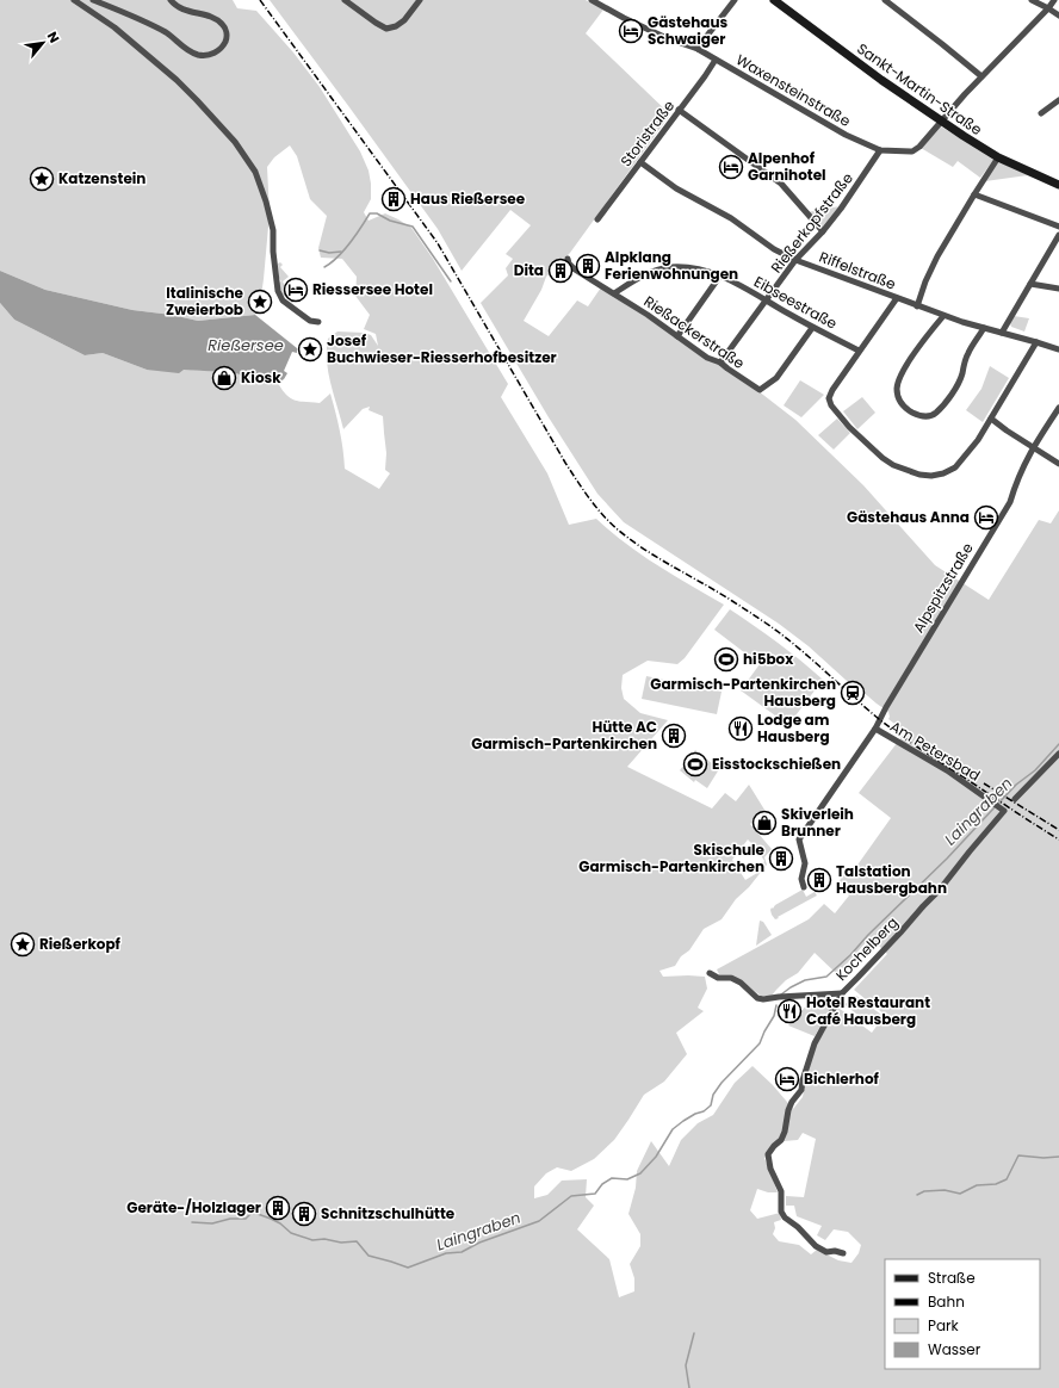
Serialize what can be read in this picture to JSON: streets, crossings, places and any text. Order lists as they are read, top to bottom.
{
  "streets": {
    "main road": ["Sankt-Martin-Straße"],
    "street": [
      "Waxensteinstraße",
      "Storistraße",
      "Rießerkopfstraße",
      "Riffelstraße",
      "Eibseestraße",
      "Rießackerstraße",
      "Alpspitzstraße",
      "Am Petersbad",
      "Kochelberg"
    ]
  },
  "crossings": [
    ["Waxensteinstraße", "Storistraße"],
    ["Waxensteinstraße", "Rießerkopfstraße"],
    ["Storistraße", "Riffelstraße"],
    ["Rießerkopfstraße", "Riffelstraße"],
    ["Rießerkopfstraße", "Eibseestraße"],
    ["Rießerkopfstraße", "Rießackerstraße"],
    ["Eibseestraße", "Rießackerstraße"],
    ["Alpspitzstraße", "Am Petersbad"],
    ["Am Petersbad", "Kochelberg"]
  ],
  "water": ["Rießersee", "Laingraben"],
  "places": {
    "hotel": [
      "Gästehaus Schwaiger",
      "Alpenhof Garnihotel",
      "Riessersee Hotel",
      "Gästehaus Anna",
      "Bichlerhof"
    ],
    "place": [
      "Katzenstein",
      "Italinische Zweierbob",
      "Josef Buchwieser-Riesserhofbesitzer",
      "Rießerkopf"
    ],
    "building": [
      "Haus Rießersee",
      "Alpklang Ferienwohnungen",
      "Dita",
      "Hütte AC Garmisch-Partenkirchen",
      "Skischule Garmisch-Partenkirchen",
      "Talstation Hausbergbahn",
      "Geräte-/Holzlager",
      "Schnitzschulhütte"
    ],
    "shop": ["Kiosk", "Skiverleih Brunner"],
    "sports": ["hi5box", "Eisstockschießen"],
    "station": ["Garmisch-Partenkirchen Hausberg"],
    "restaurant": ["Lodge am Hausberg", "Hotel Restaurant Café Hausberg"]
  },
  "legend": [
    "Straße",
    "Bahn",
    "Park",
    "Wasser"
  ],
  "north": "top right"
}
